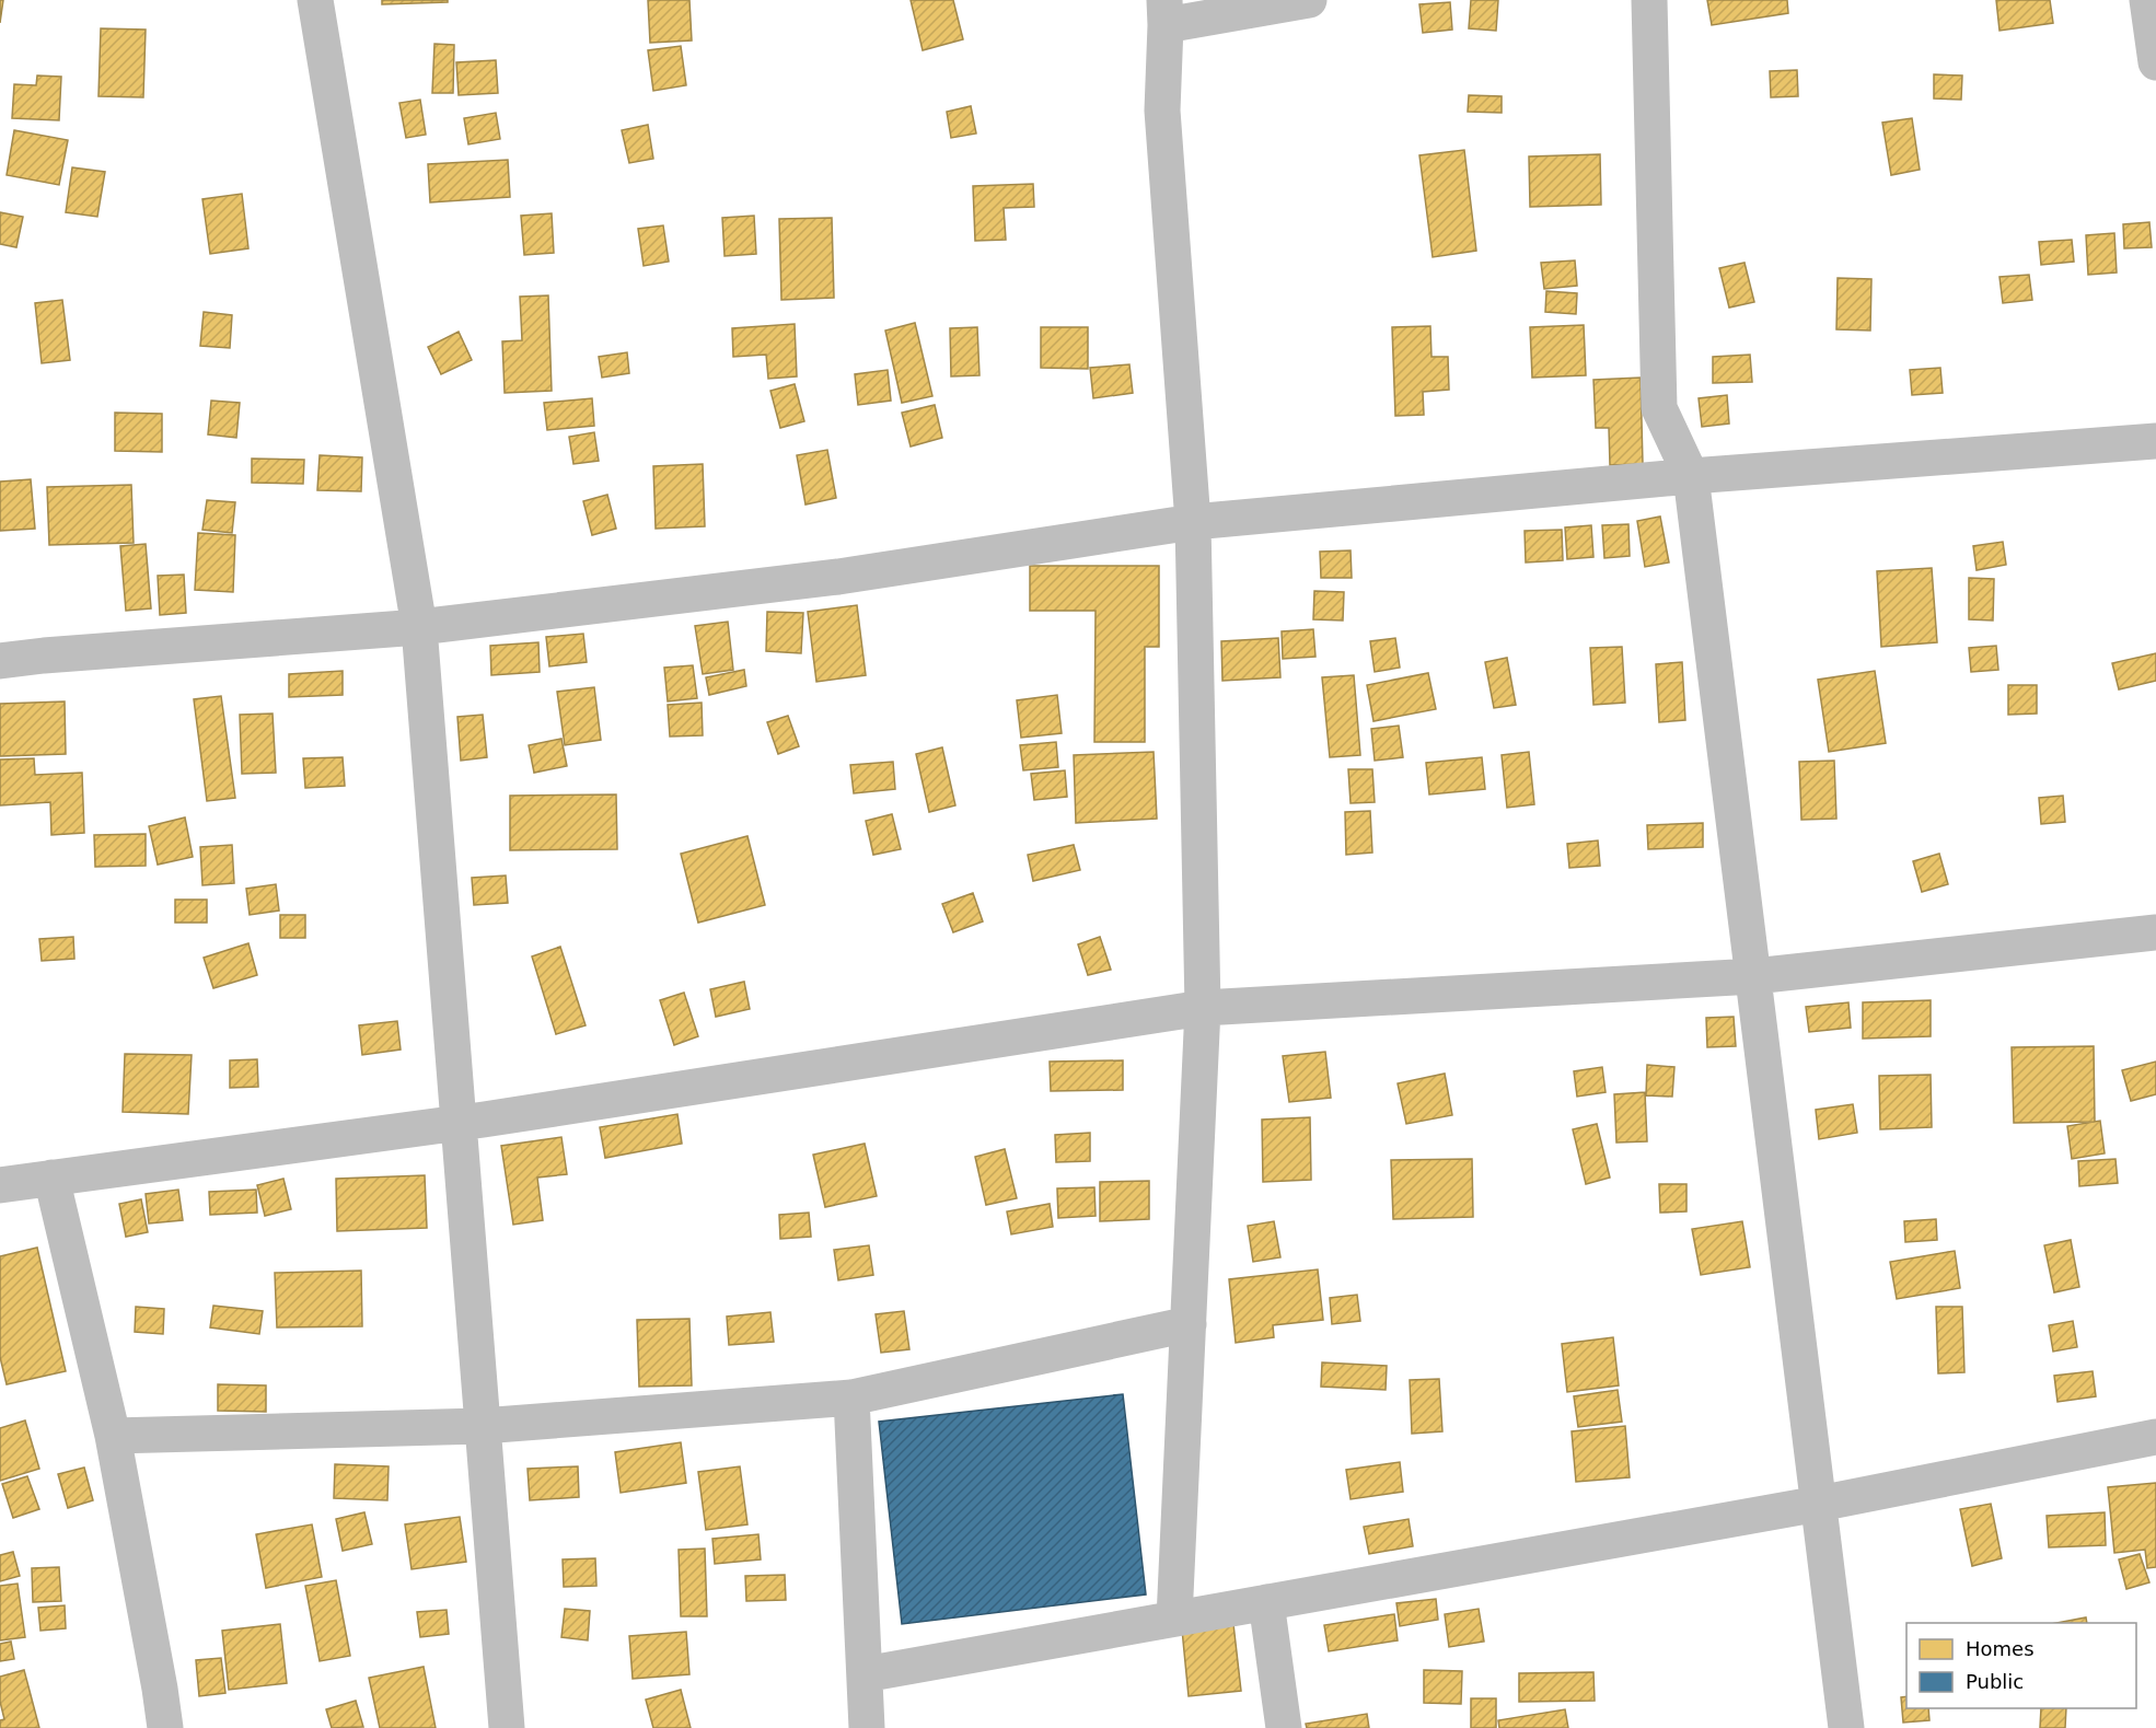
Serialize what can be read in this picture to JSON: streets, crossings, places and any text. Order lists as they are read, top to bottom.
{
  "legend": ["Homes", "Public"]
}
